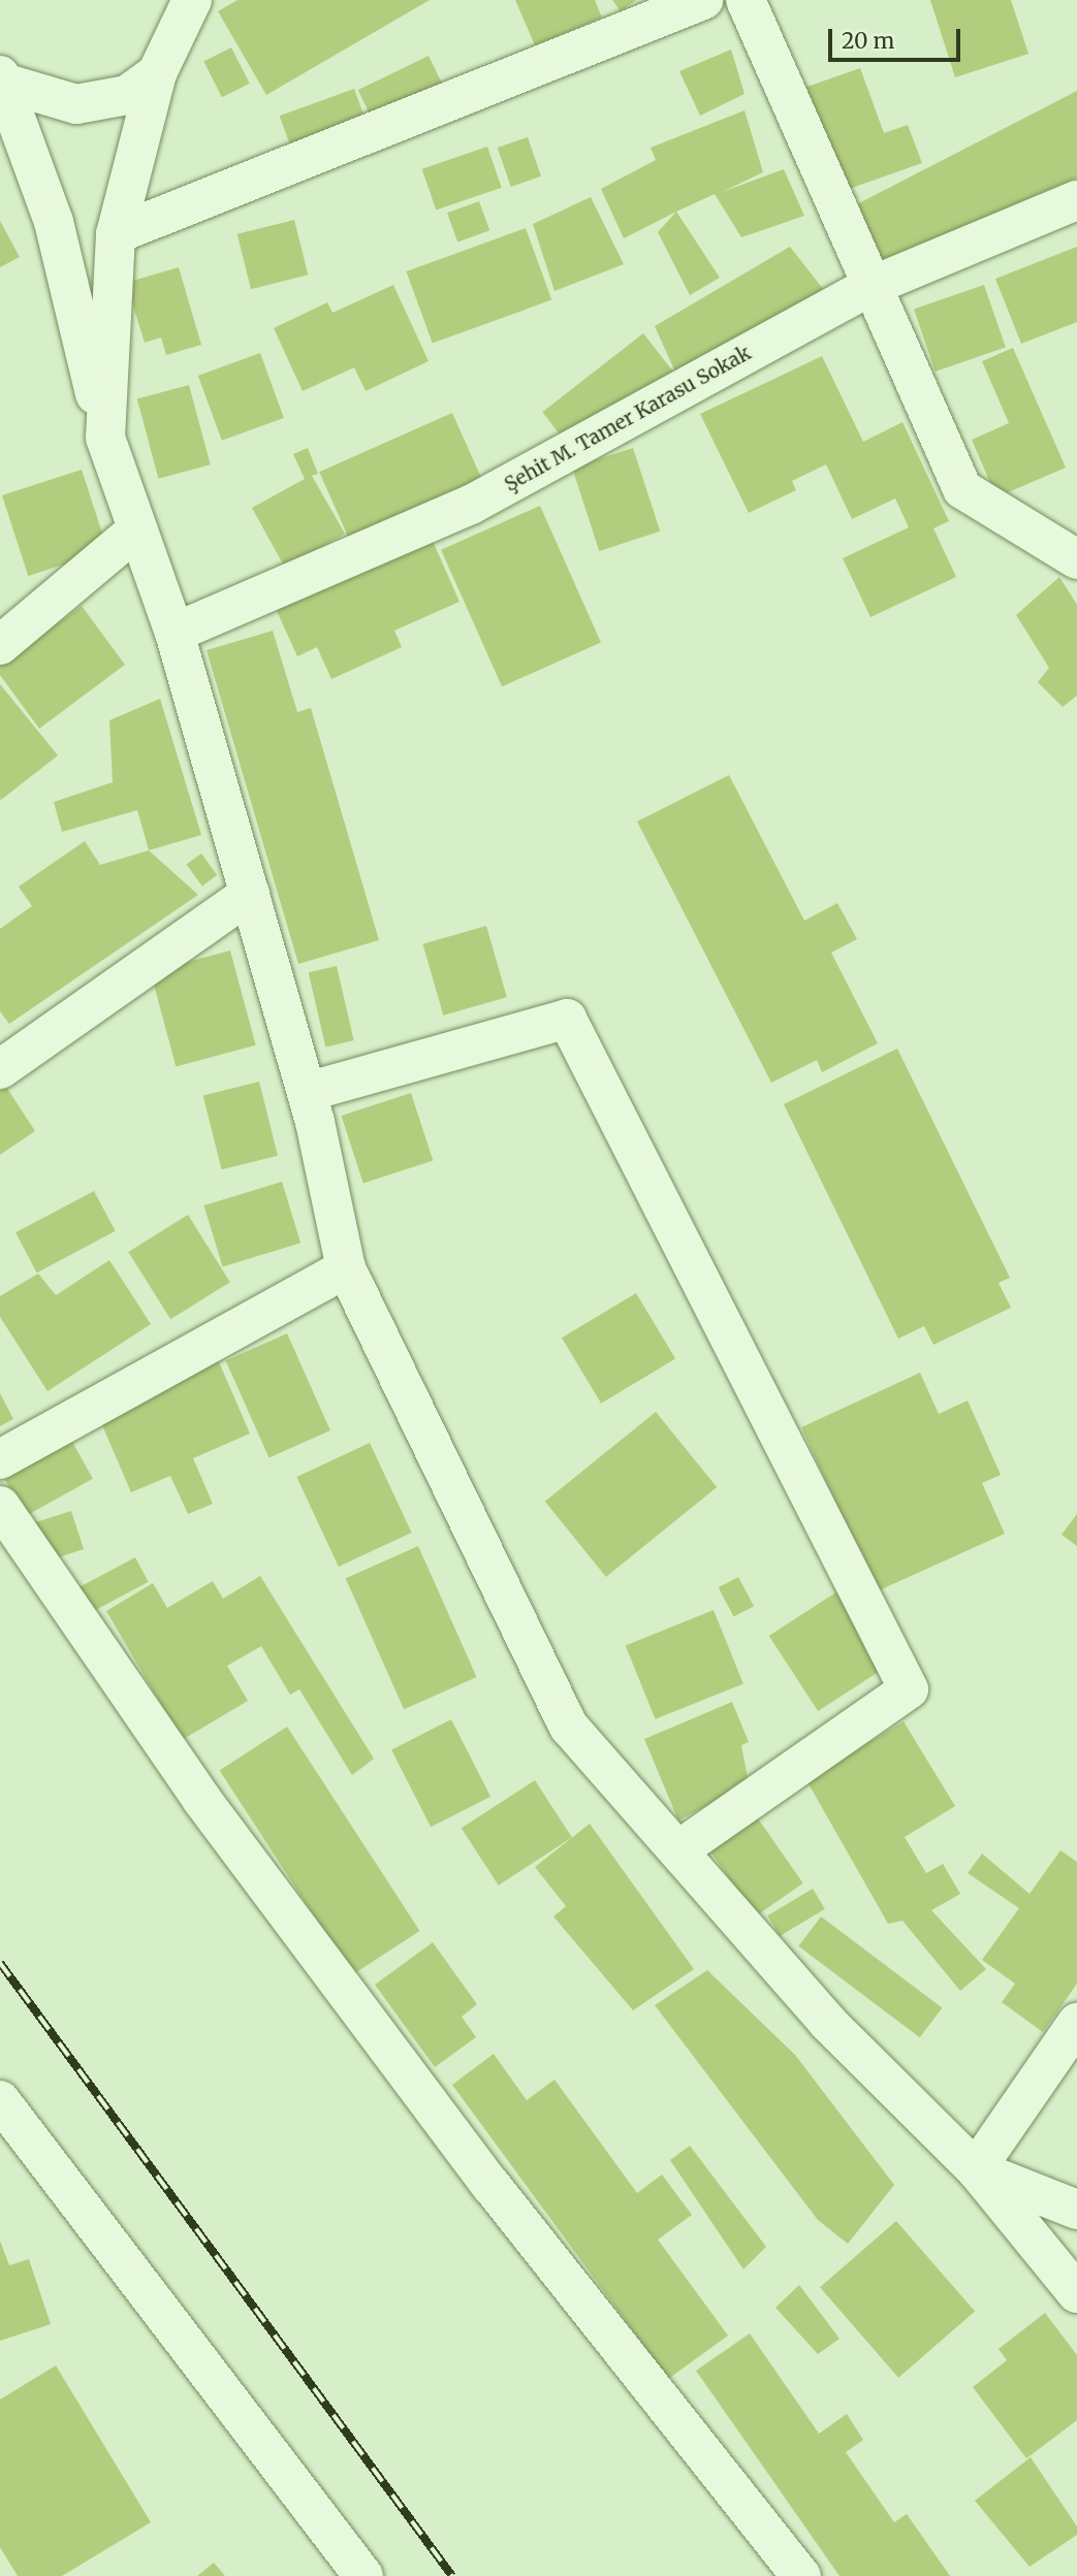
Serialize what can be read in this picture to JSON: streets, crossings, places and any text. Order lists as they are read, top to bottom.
{
  "streets": {
    "street": ["Şehit M. Tamer Karasu Sokak"]
  },
  "scale_bar": "20 m"
}
